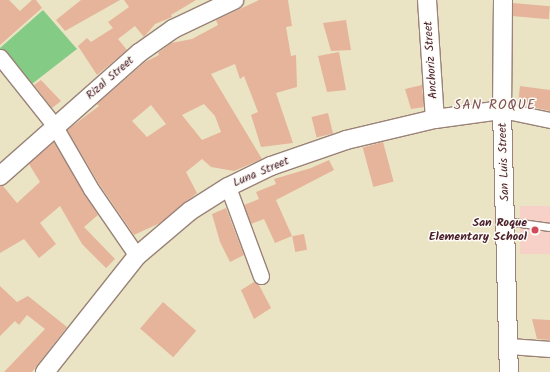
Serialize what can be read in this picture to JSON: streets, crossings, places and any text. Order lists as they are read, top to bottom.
{
  "streets": {
    "street": [
      "Anchoriz Street",
      "Rizal Street",
      "San Luis Street",
      "Luna Street"
    ]
  },
  "crossings": [
    ["Anchoriz Street", "Luna Street"],
    ["San Luis Street", "Luna Street"]
  ],
  "districts": ["SAN ROQUE"],
  "places": ["San Roque Elementary School"]
}
